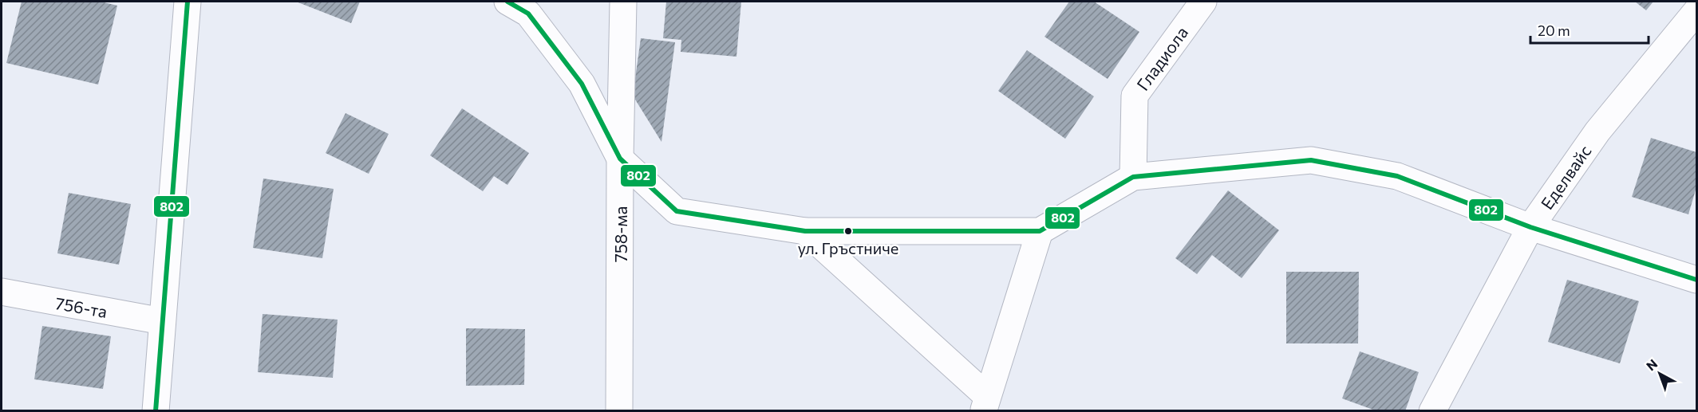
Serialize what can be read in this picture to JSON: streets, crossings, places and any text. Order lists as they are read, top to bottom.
{
  "streets": {
    "street": [
      "Гладиола",
      "Еделвайс",
      "758-ма",
      "756-та"
    ]
  },
  "places": ["ул. Гръстниче"],
  "lines": ["transit line 802"],
  "scale_bar": "20 m",
  "north": "top left"
}
